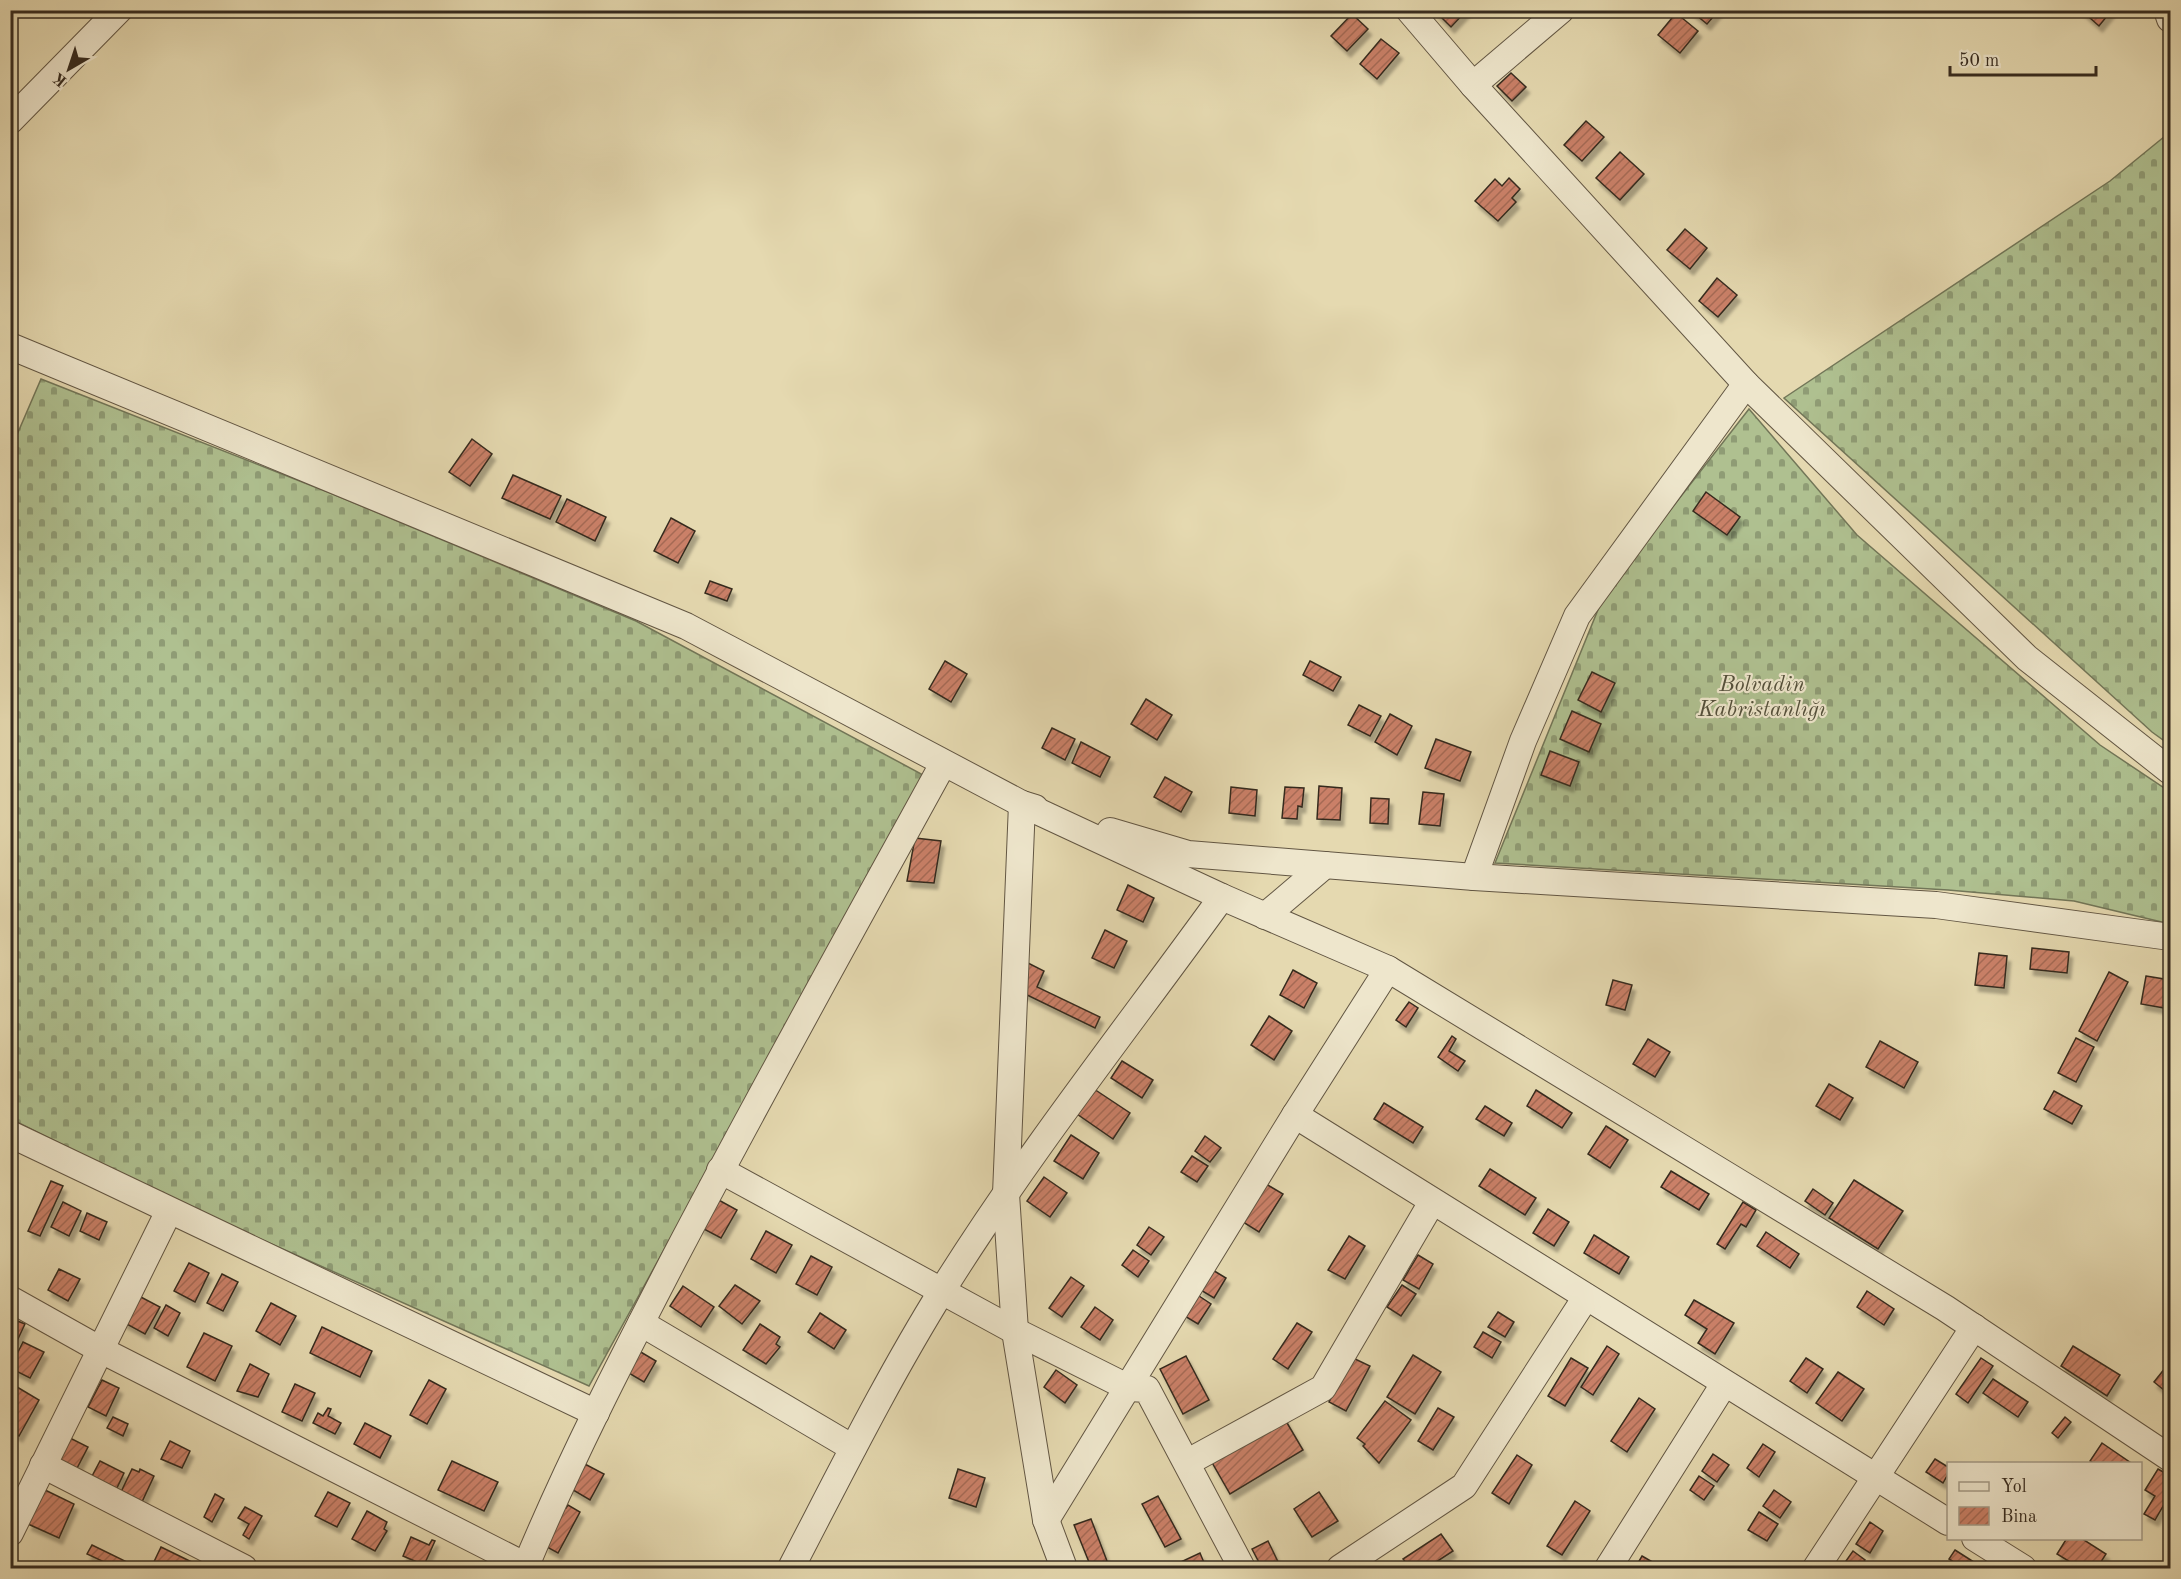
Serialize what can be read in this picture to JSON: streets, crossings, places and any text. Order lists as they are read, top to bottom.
{
  "parks": ["Bolvadin Kabristanlığı"],
  "legend": ["Yol", "Bina"],
  "scale_bar": "50 m",
  "north": "bottom left"
}
